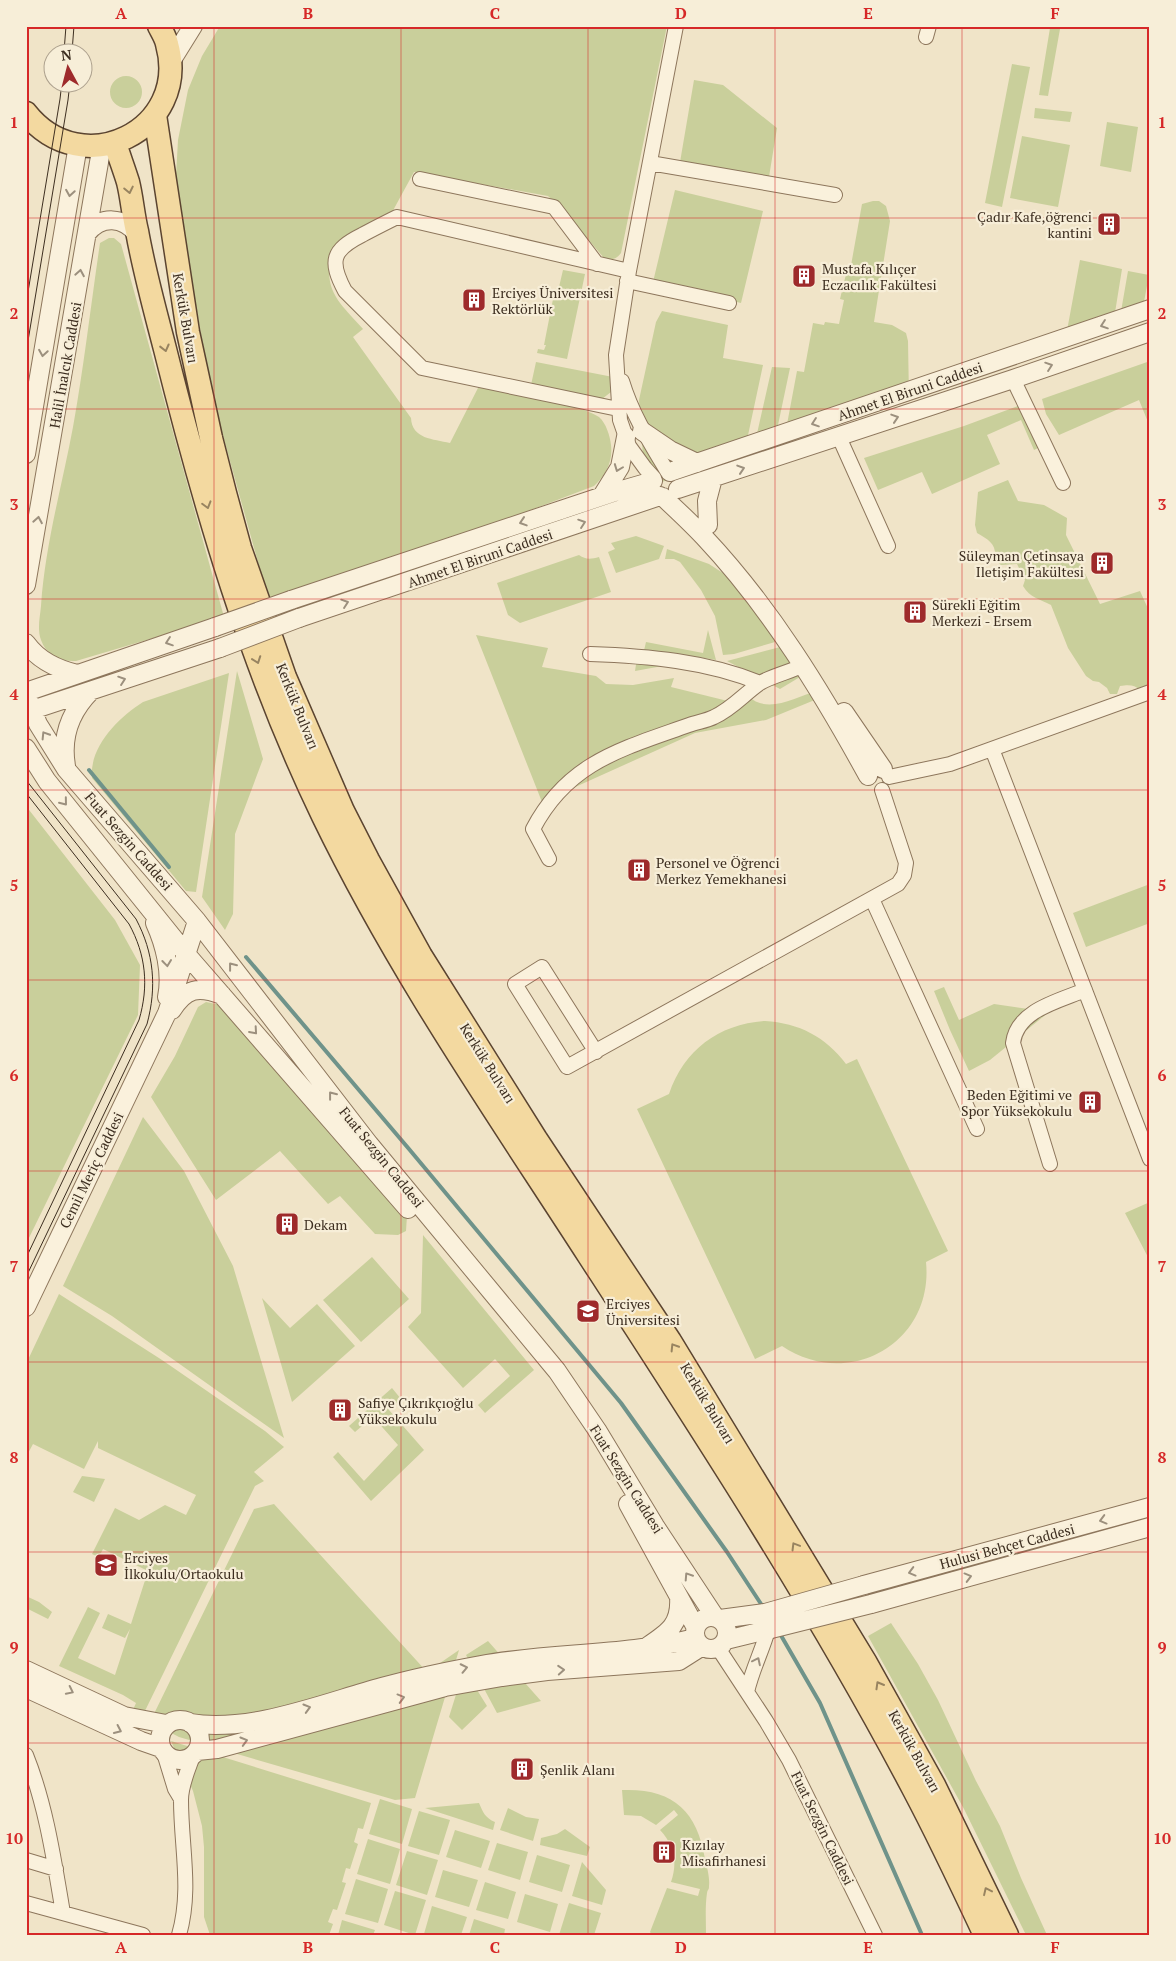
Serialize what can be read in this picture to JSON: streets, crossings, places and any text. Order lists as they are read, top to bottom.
{
  "streets": {
    "main road": ["Kerkük Bulvarı"],
    "street": [
      "Halil İnalcık Caddesi",
      "Ahmet El Biruni Caddesi",
      "Fuat Sezgin Caddesi",
      "Cemil Meriç Caddesi",
      "Hulusi Behçet Caddesi"
    ]
  },
  "crossings": [
    ["Kerkük Bulvarı", "Halil İnalcık Caddesi"]
  ],
  "places": {
    "building": [
      "Çadır Kafe,öğrenci kantini",
      "Mustafa Kılıçer Eczacılık Fakültesi",
      "Erciyes Üniversitesi Rektörlük",
      "Süleyman Çetinsaya Iletişim Fakültesi",
      "Sürekli Eğitim Merkezi - Ersem",
      "Personel ve Öğrenci Merkez Yemekhanesi",
      "Beden Eğitimi ve Spor Yüksekokulu",
      "Dekam",
      "Safiye Çıkrıkçıoğlu Yüksekokulu",
      "Şenlik Alanı",
      "Kızılay Misafirhanesi"
    ],
    "school or university": ["Erciyes Üniversitesi", "Erciyes İlkokulu/Ortaokulu"]
  },
  "north": "top",
  "grid": {
    "columns": [
      "A",
      "B",
      "C",
      "D",
      "E",
      "F"
    ],
    "rows": [
      "1",
      "2",
      "3",
      "4",
      "5",
      "6",
      "7",
      "8",
      "9",
      "10"
    ]
  }
}
